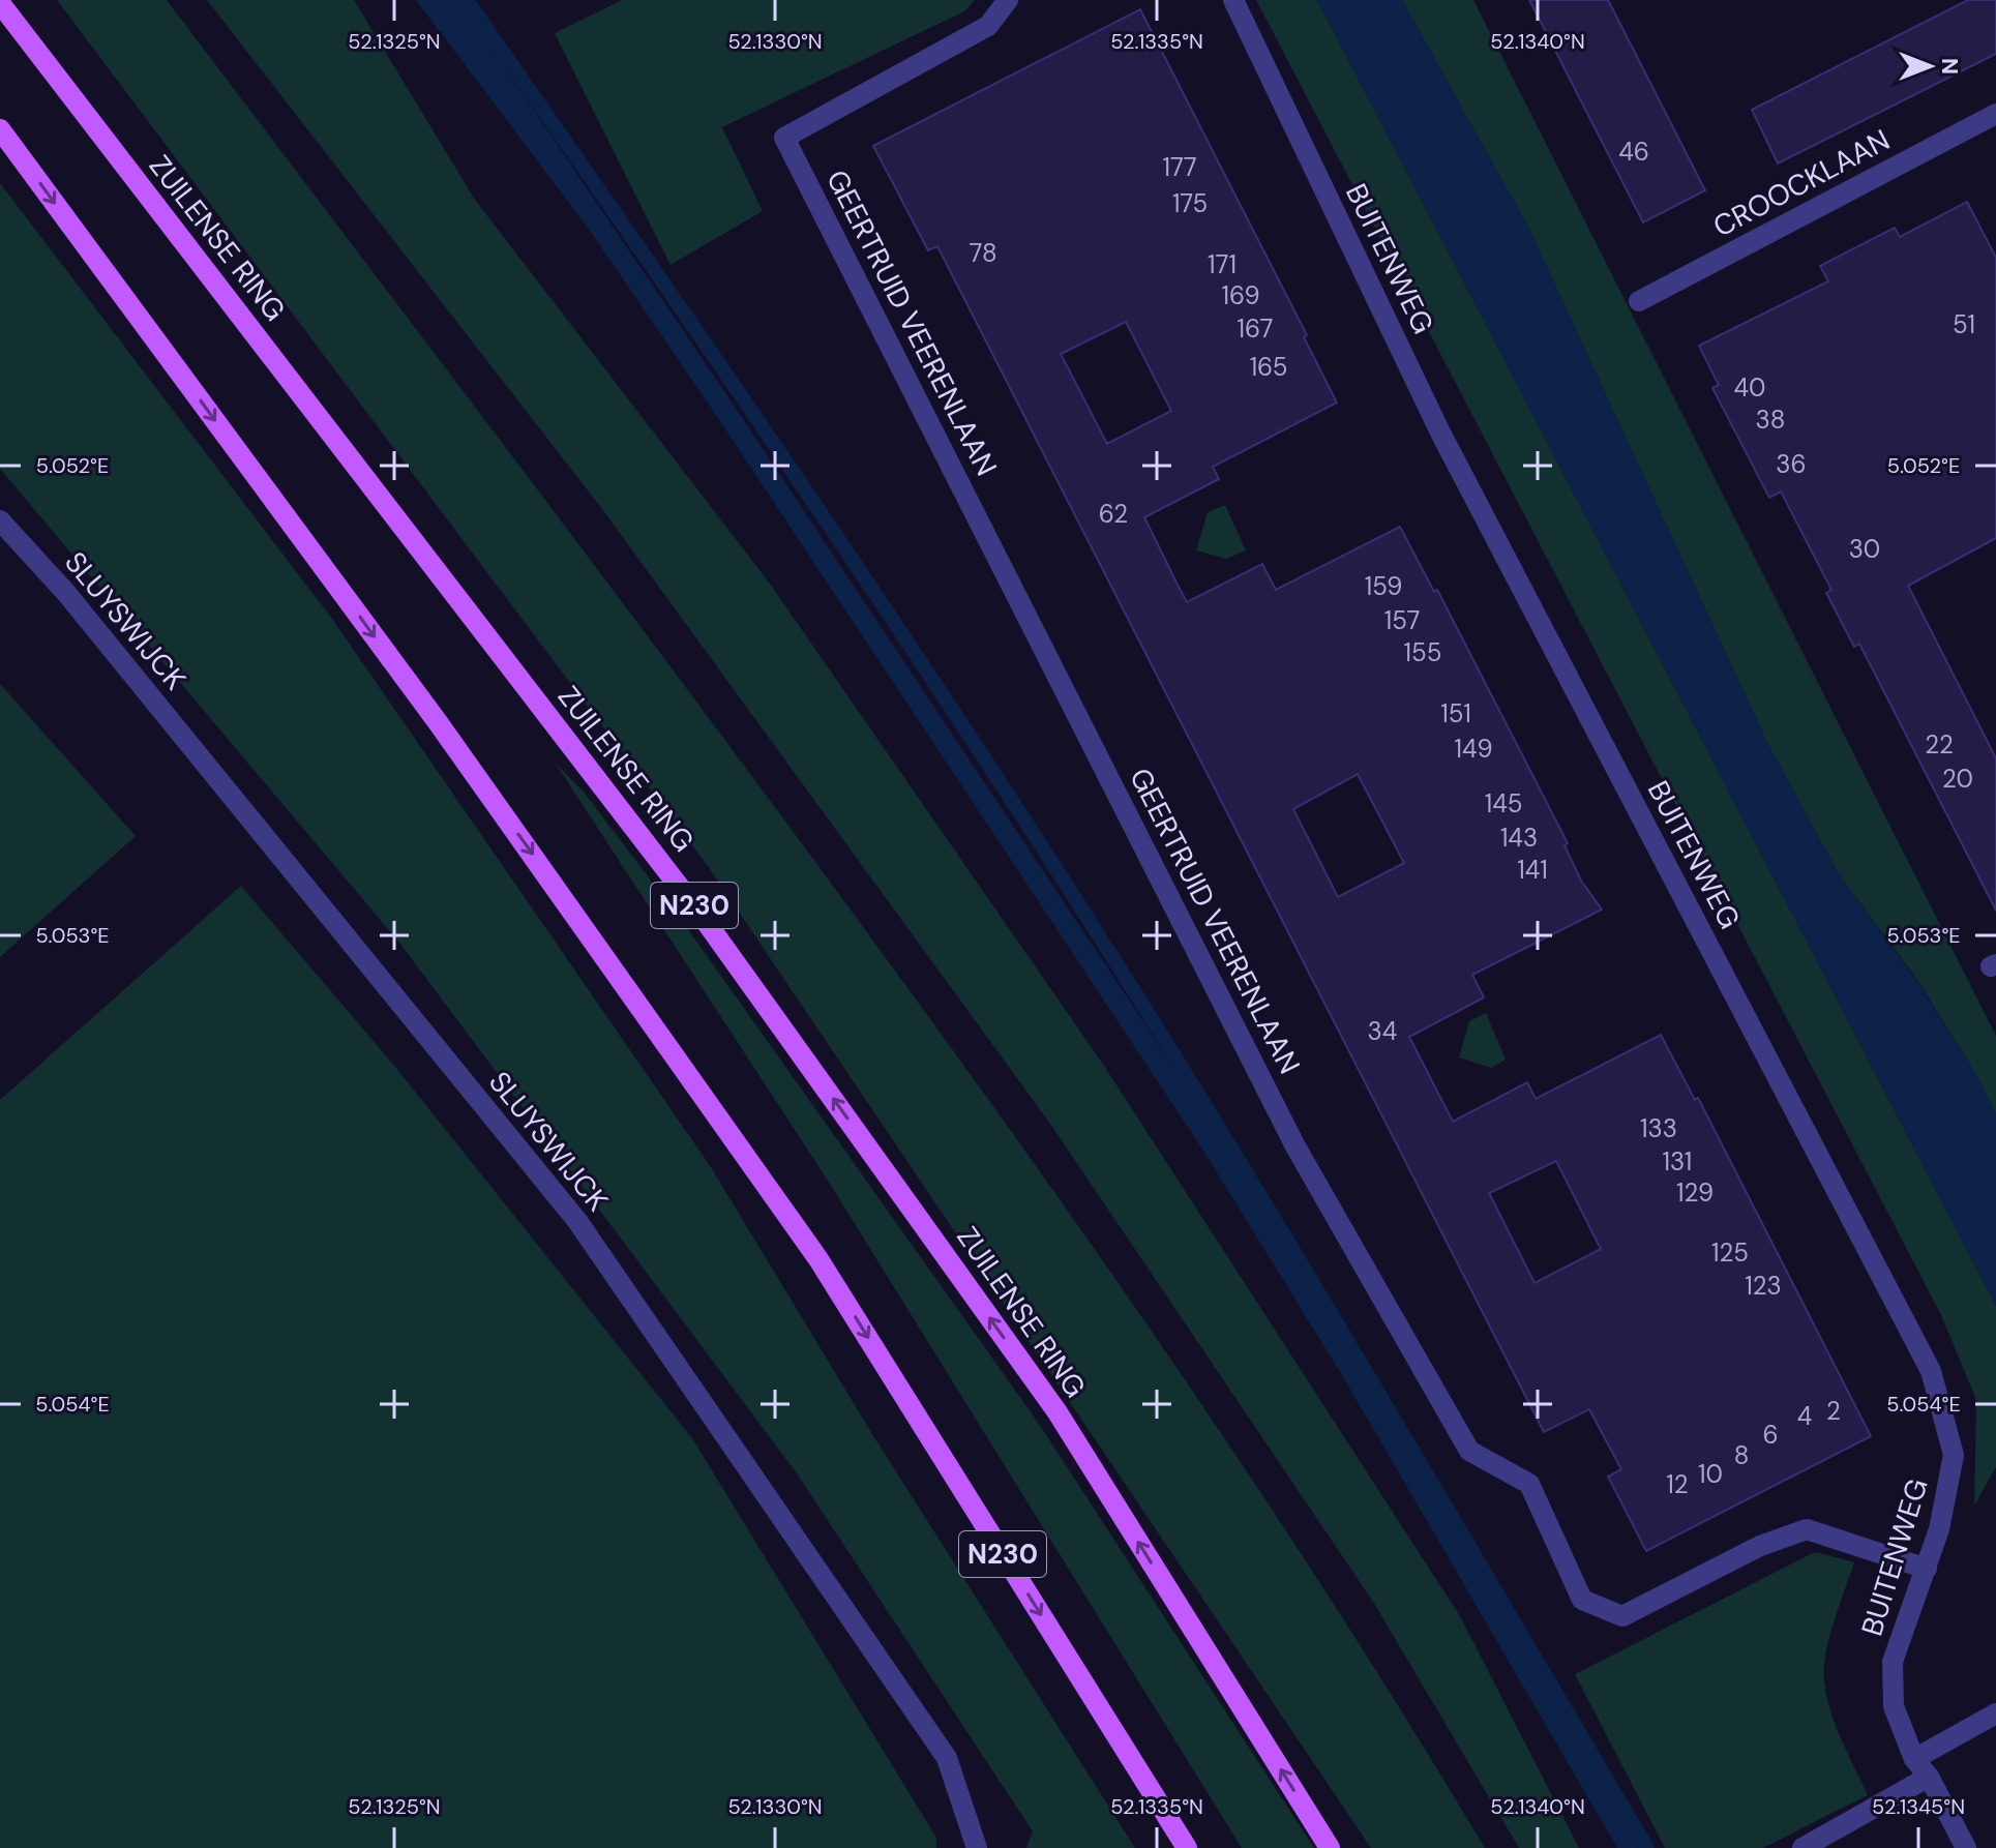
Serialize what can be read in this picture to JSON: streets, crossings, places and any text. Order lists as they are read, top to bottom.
{
  "streets": {
    "main road": ["ZUILENSE RING", "N230"],
    "street": [
      "CROOCKLAAN",
      "BUITENWEG",
      "GEERTRUID VEERENLAAN",
      "SLUYSWIJCK"
    ]
  },
  "crossings": [
    ["BUITENWEG", "GEERTRUID VEERENLAAN"]
  ],
  "house_numbers": [
    "46",
    "177",
    "175",
    "78",
    "171",
    "169",
    "51",
    "167",
    "165",
    "40",
    "38",
    "36",
    "62",
    "30",
    "159",
    "157",
    "155",
    "151",
    "22",
    "149",
    "20",
    "145",
    "143",
    "141",
    "34",
    "133",
    "131",
    "129",
    "125",
    "123",
    "2",
    "4",
    "6",
    "8",
    "10",
    "12"
  ],
  "north": "right",
  "coordinates": [
    "52.1325°N",
    "52.1330°N",
    "52.1335°N",
    "52.1340°N",
    "5.052°E",
    "5.053°E",
    "5.054°E",
    "52.1345°N"
  ]
}
